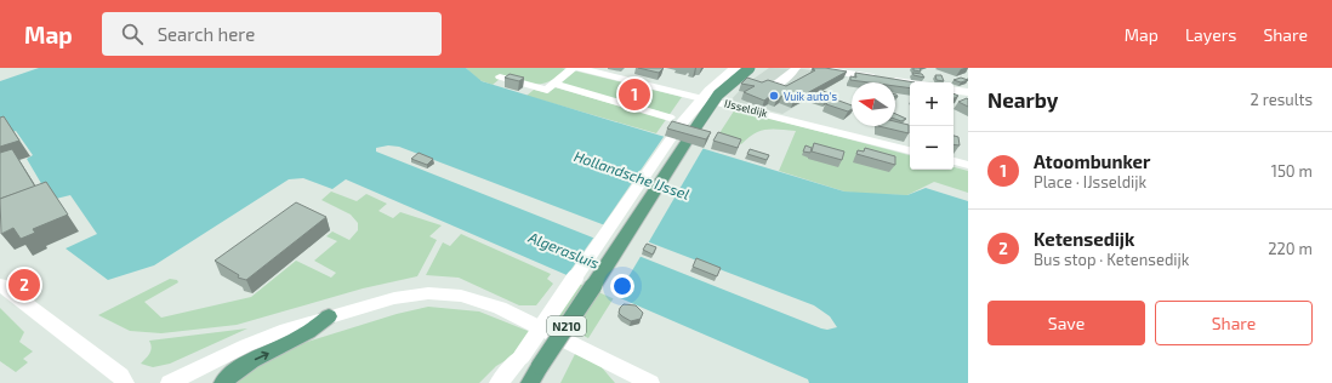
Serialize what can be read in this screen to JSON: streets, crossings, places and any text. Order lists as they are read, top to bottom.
{
  "streets": {
    "main road": ["N210"],
    "street": ["IJsseldijk"]
  },
  "water": ["Hollandsche IJssel", "Algerasluis"],
  "places": ["Vuik auto's"],
  "north": "left",
  "page": {
    "header": "Map",
    "search": "Search here",
    "nav": ["Map", "Layers", "Share"],
    "heading": ["Nearby", "2 results"],
    "pins": ["1", "2"],
    "map_buttons": ["+", "−"],
    "list": [
      {
        "mark": "1",
        "name": "Atoombunker",
        "note": "Place · IJsseldijk",
        "value": "150 m"
      },
      {
        "mark": "2",
        "name": "Ketensedijk",
        "note": "Bus stop · Ketensedijk",
        "value": "220 m"
      }
    ],
    "buttons": ["Save", "Share"]
  }
}
